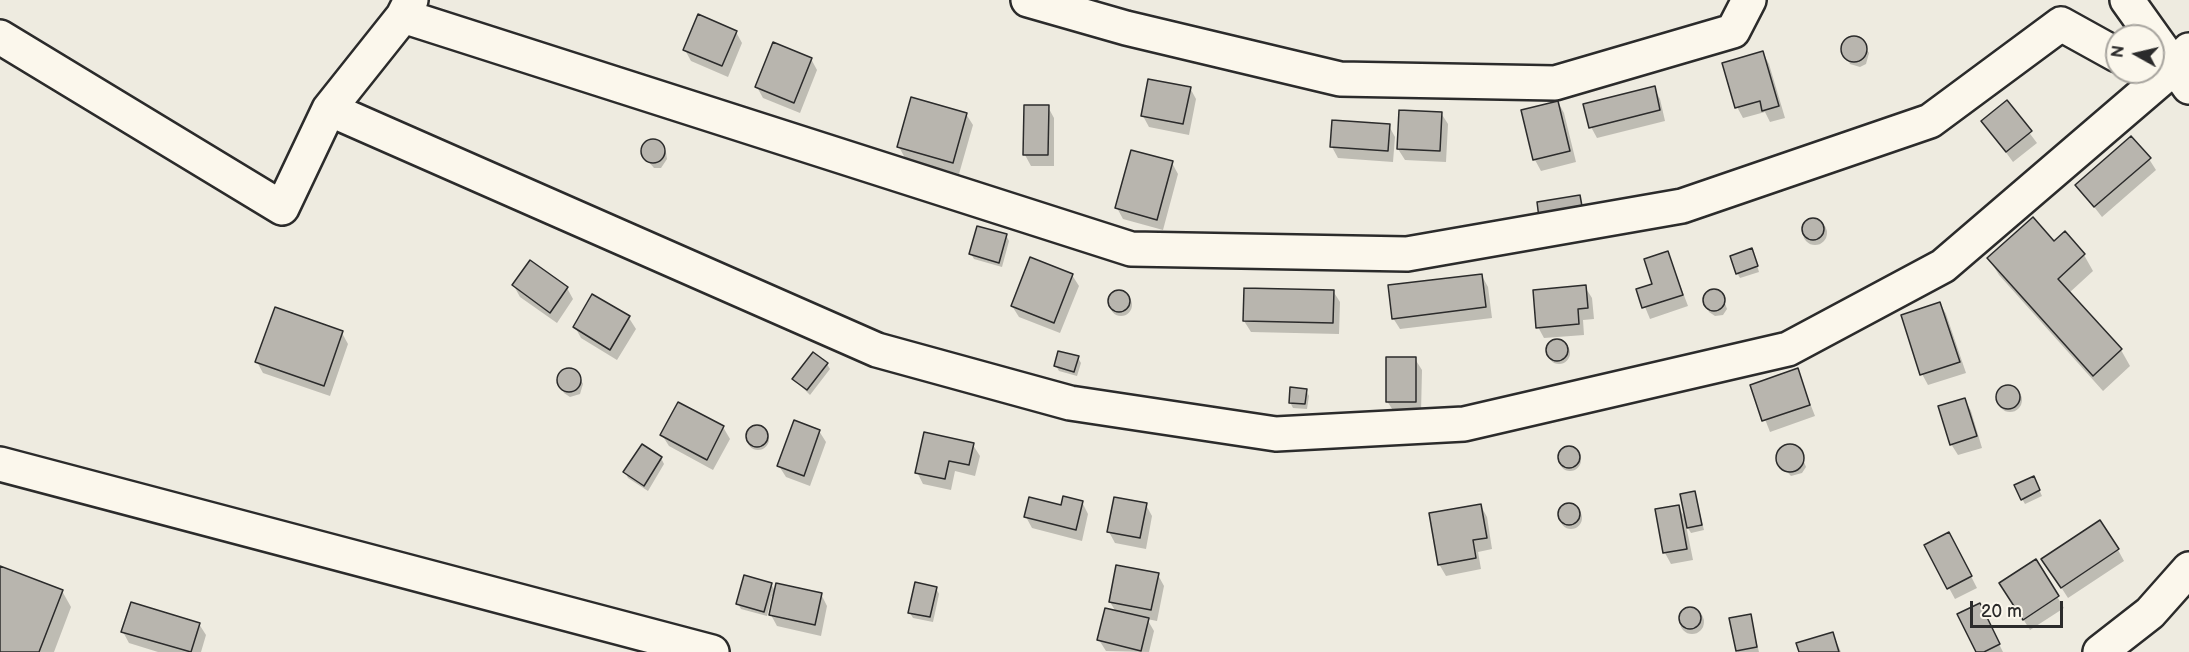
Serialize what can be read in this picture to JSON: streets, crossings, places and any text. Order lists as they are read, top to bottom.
{
  "scale_bar": "20 m",
  "north": "left"
}
